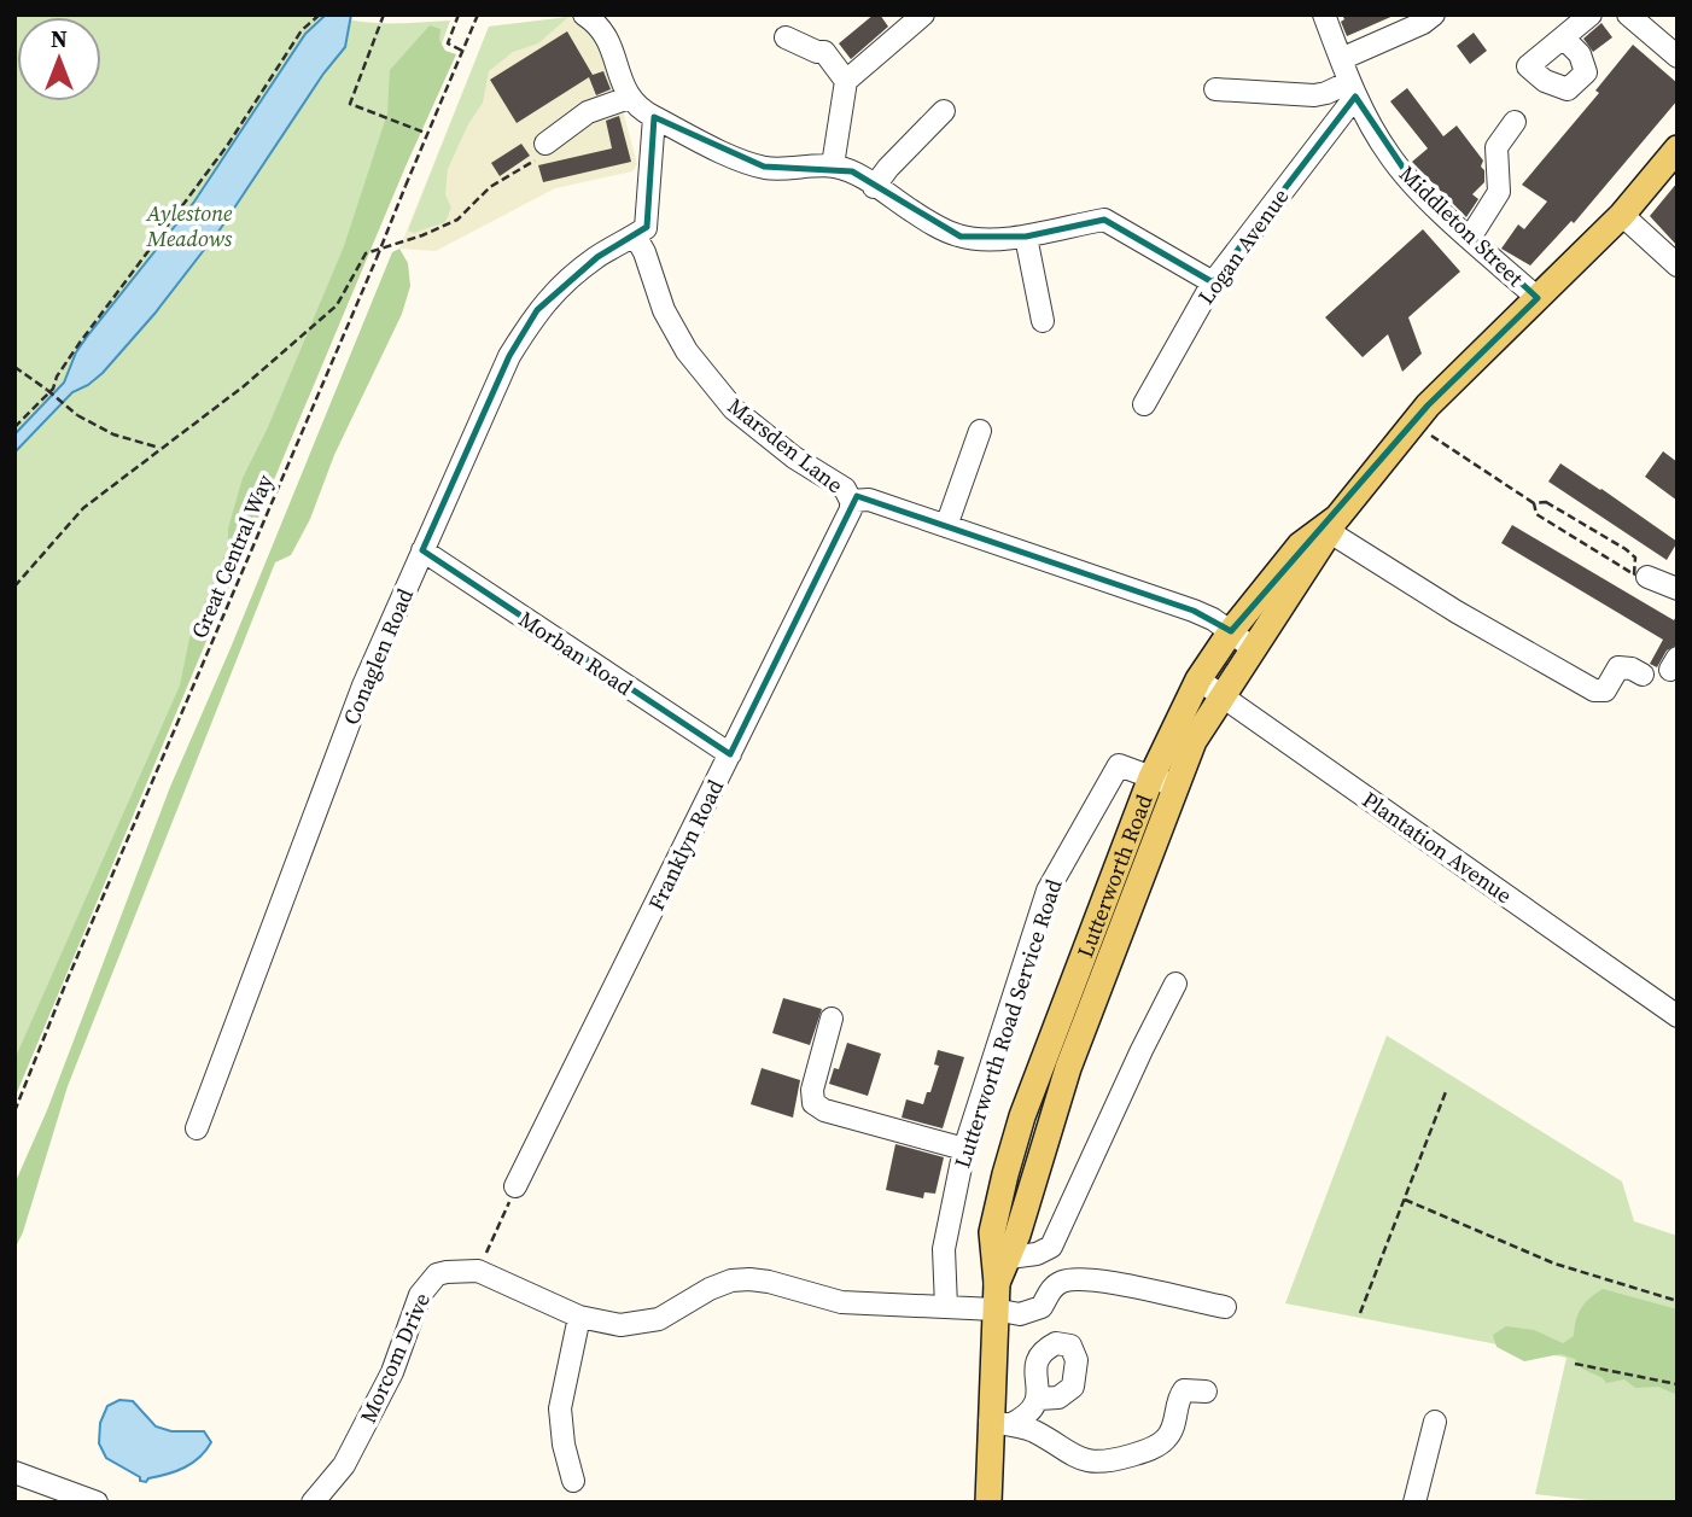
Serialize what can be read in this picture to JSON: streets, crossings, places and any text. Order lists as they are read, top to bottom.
{
  "streets": {
    "main road": ["Lutterworth Road"],
    "street": [
      "Middleton Street",
      "Logan Avenue",
      "Marsden Lane",
      "Morban Road",
      "Conaglen Road",
      "Franklyn Road",
      "Plantation Avenue",
      "Lutterworth Road Service Road",
      "Morcom Drive"
    ],
    "path": ["Great Central Way"]
  },
  "crossings": [
    ["Middleton Street", "Logan Avenue"],
    ["Middleton Street", "Lutterworth Road"],
    ["Marsden Lane", "Conaglen Road"],
    ["Marsden Lane", "Franklyn Road"],
    ["Marsden Lane", "Lutterworth Road"],
    ["Morban Road", "Conaglen Road"],
    ["Morban Road", "Franklyn Road"],
    ["Plantation Avenue", "Lutterworth Road"],
    ["Lutterworth Road", "Lutterworth Road Service Road"]
  ],
  "parks": ["Aylestone Meadows"],
  "north": "top"
}
